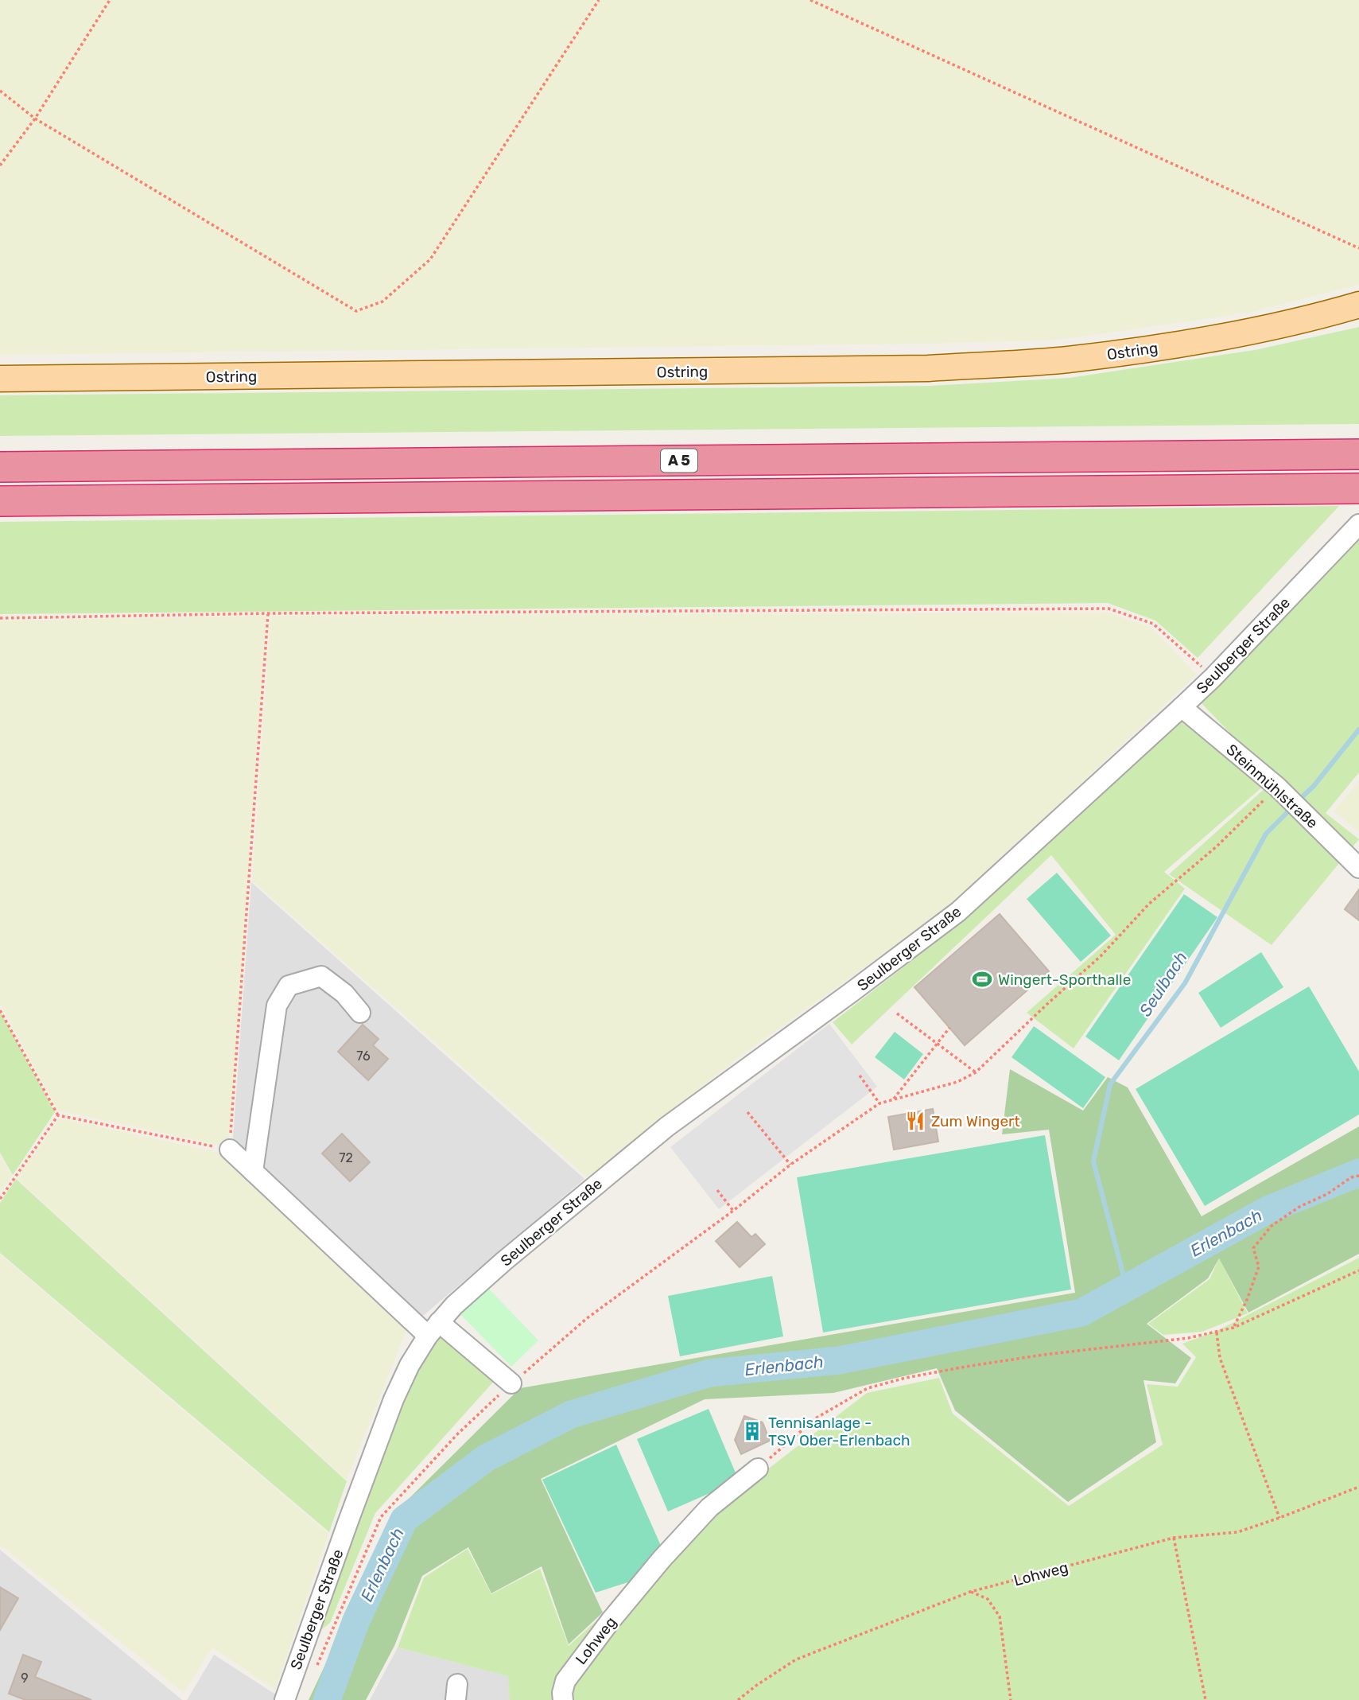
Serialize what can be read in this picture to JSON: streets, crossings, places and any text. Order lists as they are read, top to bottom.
{
  "streets": {
    "highway": ["A 5"],
    "main road": ["Ostring"],
    "street": ["Seulberger Straße", "Steinmühlstraße", "Lohweg"]
  },
  "crossings": [
    ["Seulberger Straße", "Steinmühlstraße"]
  ],
  "water": ["Seulbach", "Erlenbach"],
  "places": {
    "sports": ["Wingert-Sporthalle"],
    "restaurant": ["Zum Wingert"],
    "building": ["Tennisanlage - TSV Ober-Erlenbach"]
  },
  "house_numbers": ["76", "72", "9"]
}
